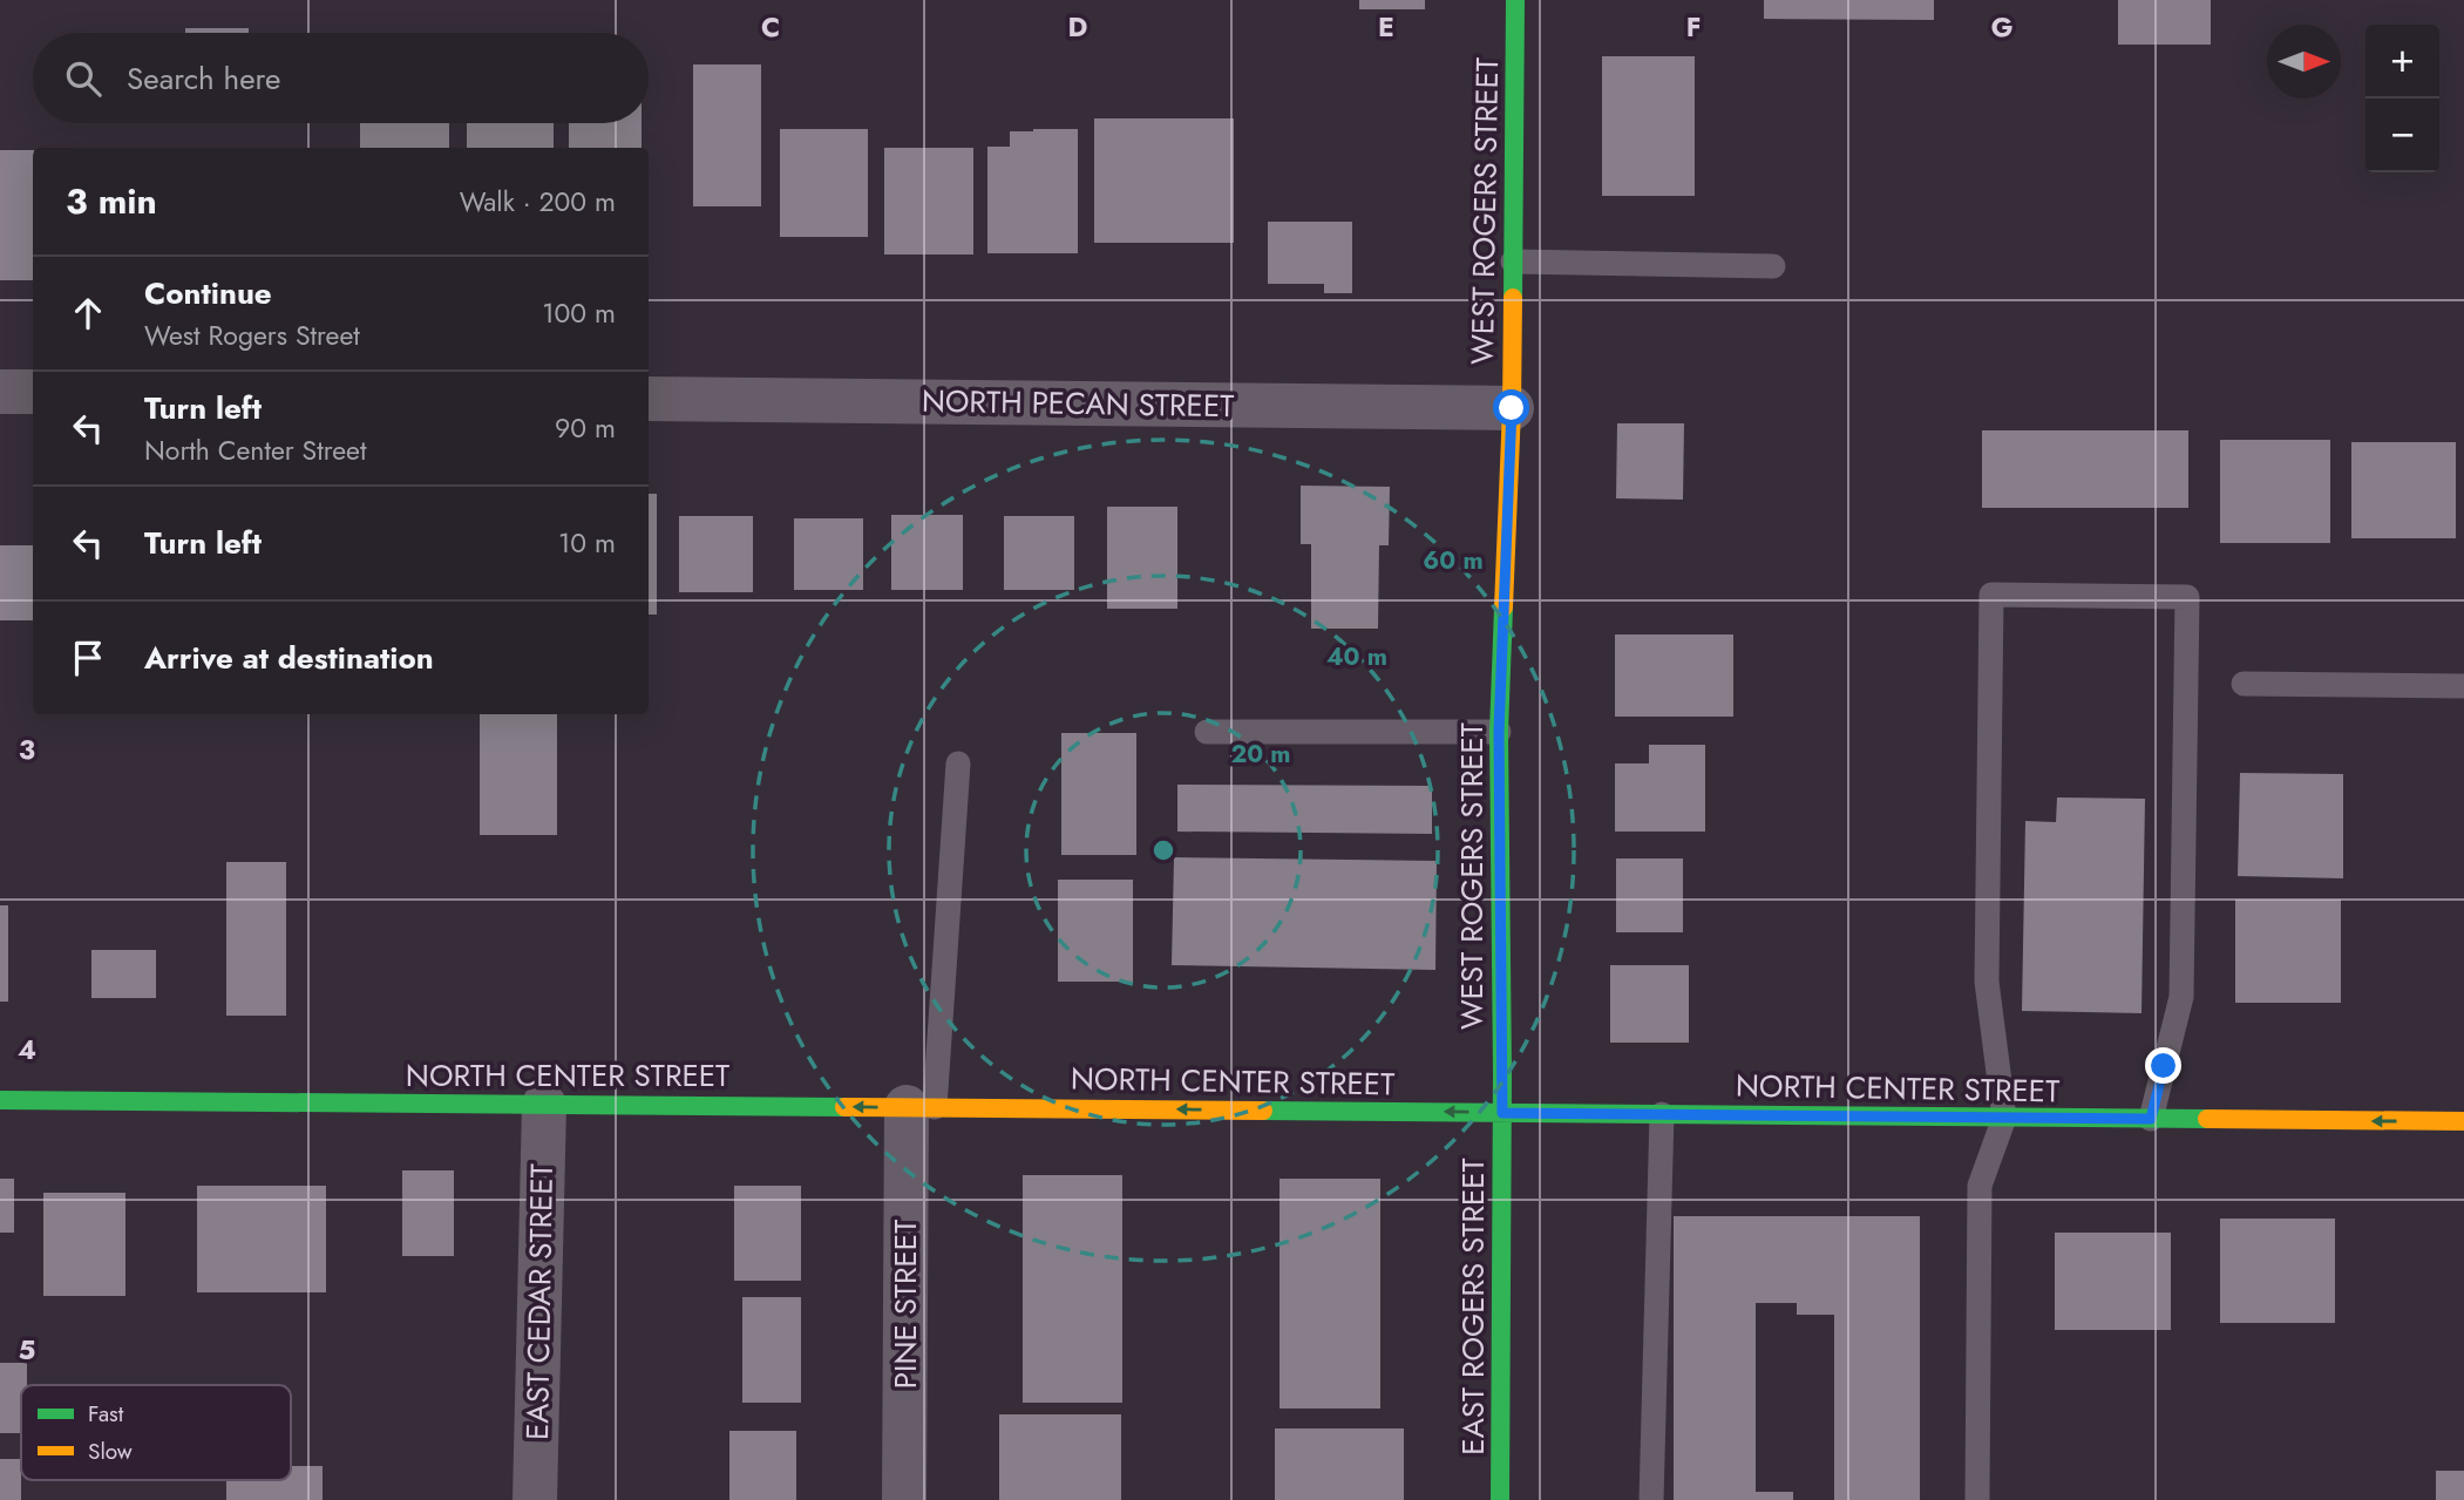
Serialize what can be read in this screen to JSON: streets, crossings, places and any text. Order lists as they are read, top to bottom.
{
  "streets": {
    "main road": ["WEST ROGERS STREET", "NORTH CENTER STREET", "EAST ROGERS STREET"],
    "street": ["NORTH PECAN STREET", "EAST CEDAR STREET", "PINE STREET"]
  },
  "crossings": [
    ["WEST ROGERS STREET", "NORTH PECAN STREET"],
    ["WEST ROGERS STREET", "NORTH CENTER STREET"],
    ["WEST ROGERS STREET", "EAST ROGERS STREET"],
    ["NORTH CENTER STREET", "EAST CEDAR STREET"],
    ["NORTH CENTER STREET", "PINE STREET"],
    ["NORTH CENTER STREET", "EAST ROGERS STREET"]
  ],
  "one_way": ["NORTH CENTER STREET"],
  "legend": ["Fast", "Slow"],
  "north": "right",
  "page": {
    "map_buttons": ["+", "−"],
    "search": "Search here",
    "heading": ["3 min", "Walk · 200 m"],
    "list": [
      ["Continue", "West Rogers Street", "100 m"],
      ["Turn left", "North Center Street", "90 m"],
      ["Turn left", "10 m"],
      "Arrive at destination"
    ]
  },
  "grid": {
    "columns": [
      "C",
      "D",
      "E",
      "F",
      "G"
    ],
    "rows": ["3", "4", "5"]
  },
  "rings": ["60 m", "40 m", "20 m"]
}
